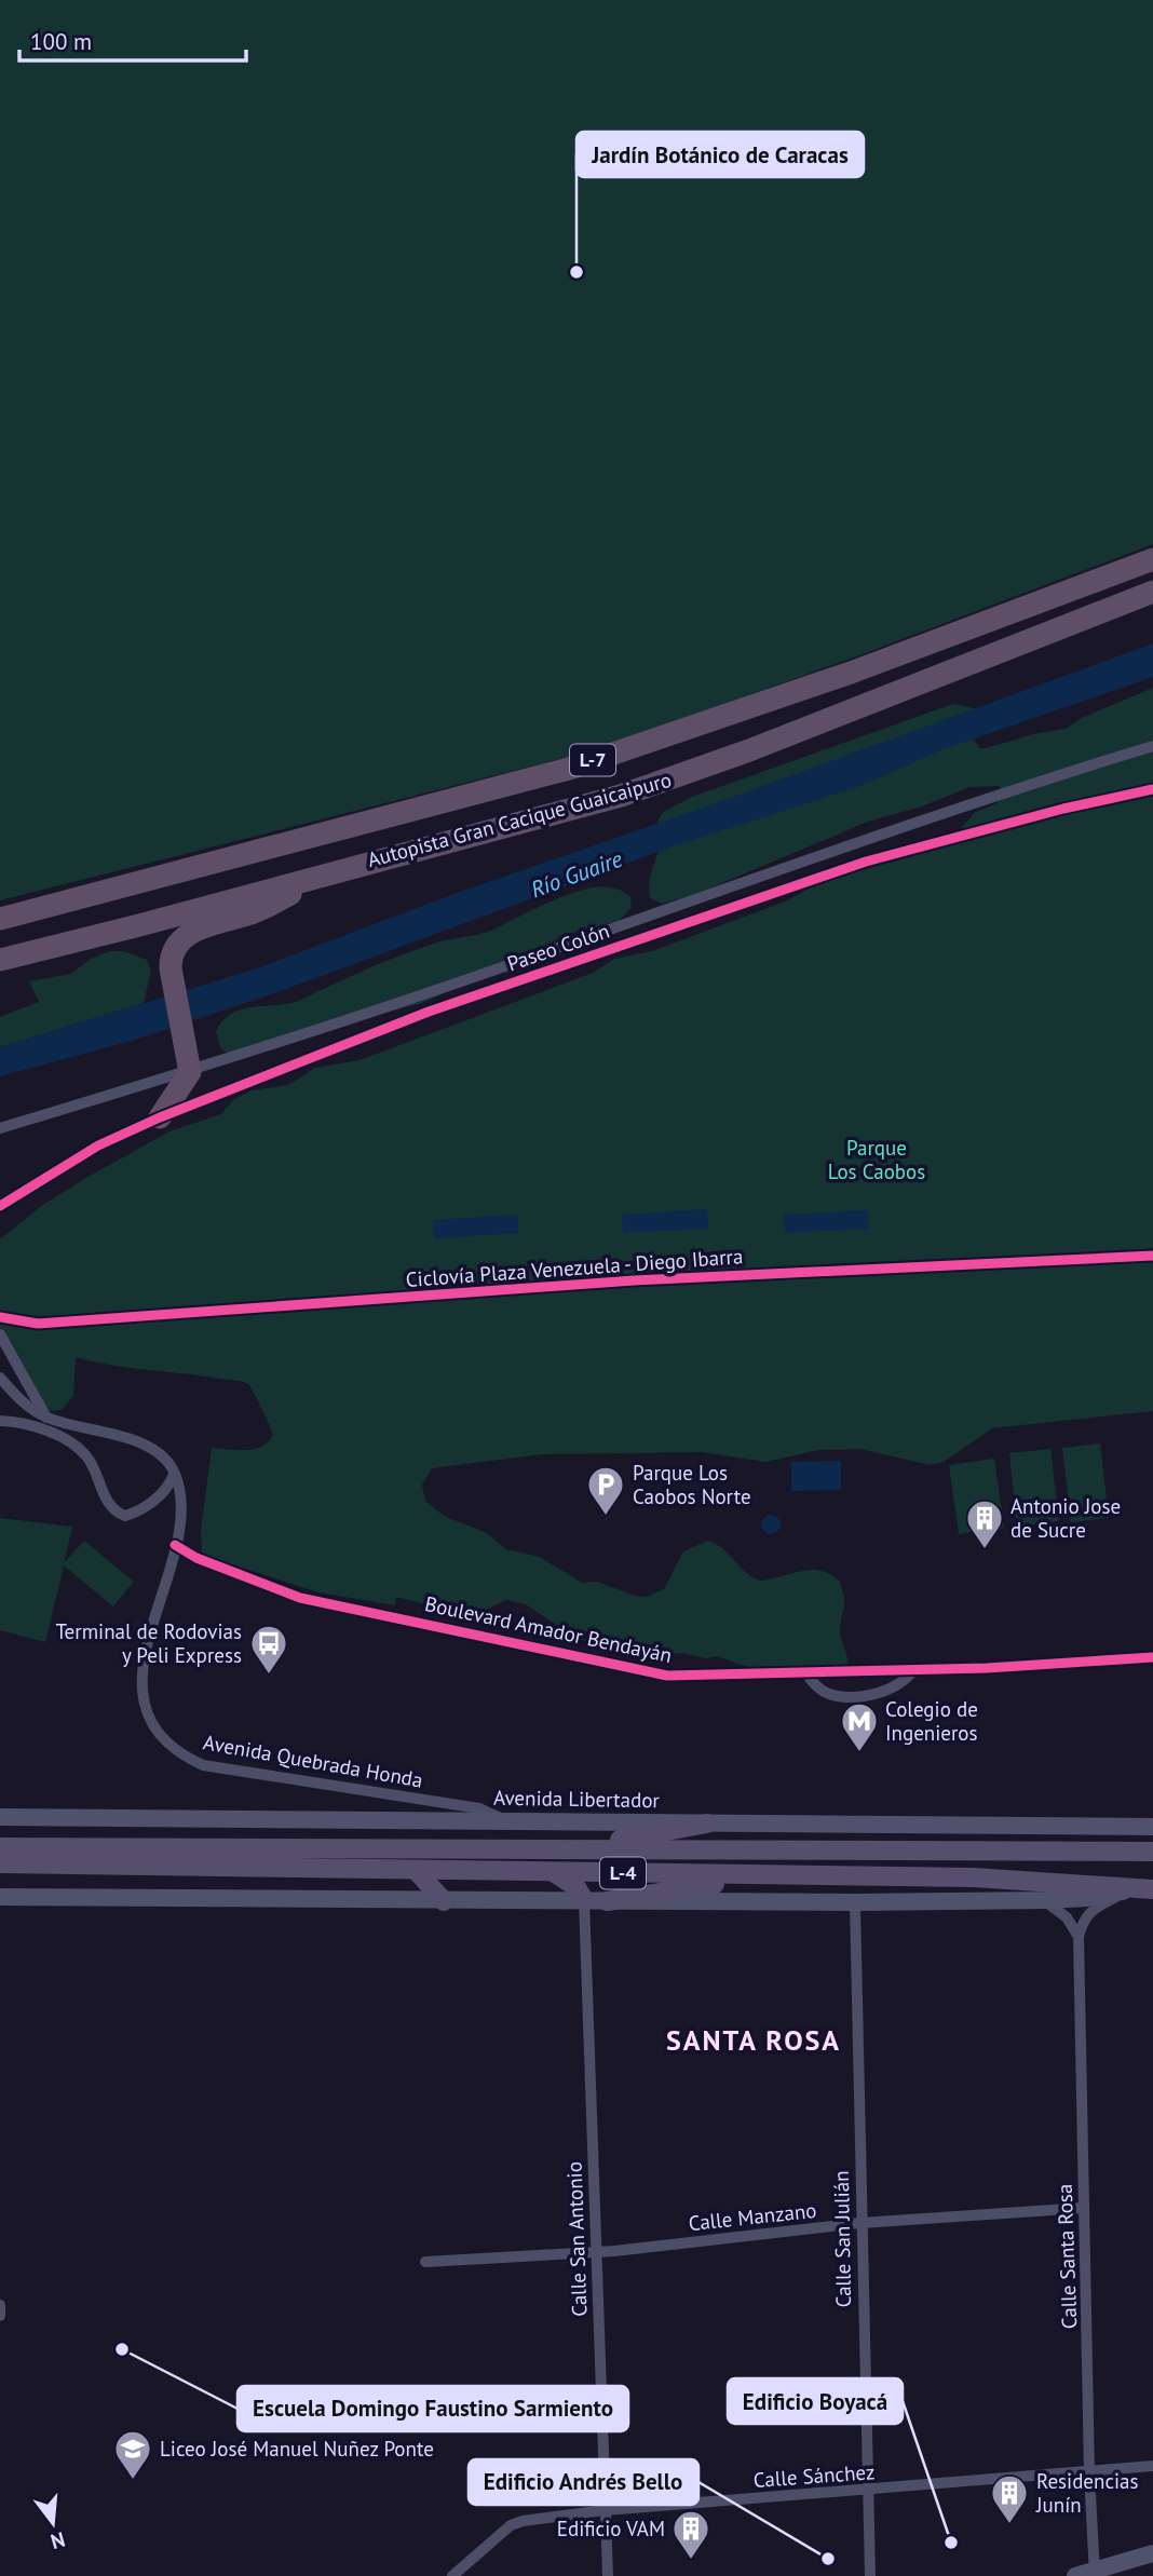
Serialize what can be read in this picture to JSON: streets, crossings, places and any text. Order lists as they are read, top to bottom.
{
  "streets": {
    "highway": ["L-7", "Autopista Gran Cacique Guaicaipuro"],
    "main road": ["Avenida Libertador", "L-4"],
    "street": [
      "Paseo Colón",
      "Boulevard Amador Bendayán",
      "Avenida Quebrada Honda",
      "Calle Manzano",
      "Calle San Antonio",
      "Calle San Julián",
      "Calle Santa Rosa",
      "Calle Sánchez"
    ],
    "cycle path": ["Ciclovía Plaza Venezuela - Diego Ibarra"]
  },
  "crossings": [
    ["Boulevard Amador Bendayán", "Avenida Quebrada Honda"],
    ["Avenida Quebrada Honda", "Avenida Libertador"],
    ["Avenida Libertador", "L-4"],
    ["L-4", "Calle San Antonio"],
    ["L-4", "Calle San Julián"],
    ["Calle Manzano", "Calle San Antonio"],
    ["Calle Manzano", "Calle San Julián"],
    ["Calle Manzano", "Calle Santa Rosa"],
    ["Calle San Antonio", "Calle Sánchez"],
    ["Calle San Julián", "Calle Sánchez"],
    ["Calle Santa Rosa", "Calle Sánchez"]
  ],
  "districts": ["SANTA ROSA"],
  "water": ["Río Guaire"],
  "parks": ["Parque Los Caobos"],
  "places": {
    "other": [
      "Jardín Botánico de Caracas",
      "Escuela Domingo Faustino Sarmiento",
      "Edificio Boyacá",
      "Edificio Andrés Bello"
    ],
    "parking": ["Parque Los Caobos Norte"],
    "building": ["Antonio Jose de Sucre", "Residencias Junín", "Edificio VAM"],
    "bus stop": ["Terminal de Rodovias y Peli Express"],
    "metro station": ["Colegio de Ingenieros"],
    "school or university": ["Liceo José Manuel Nuñez Ponte"]
  },
  "scale_bar": "100 m",
  "north": "bottom"
}
